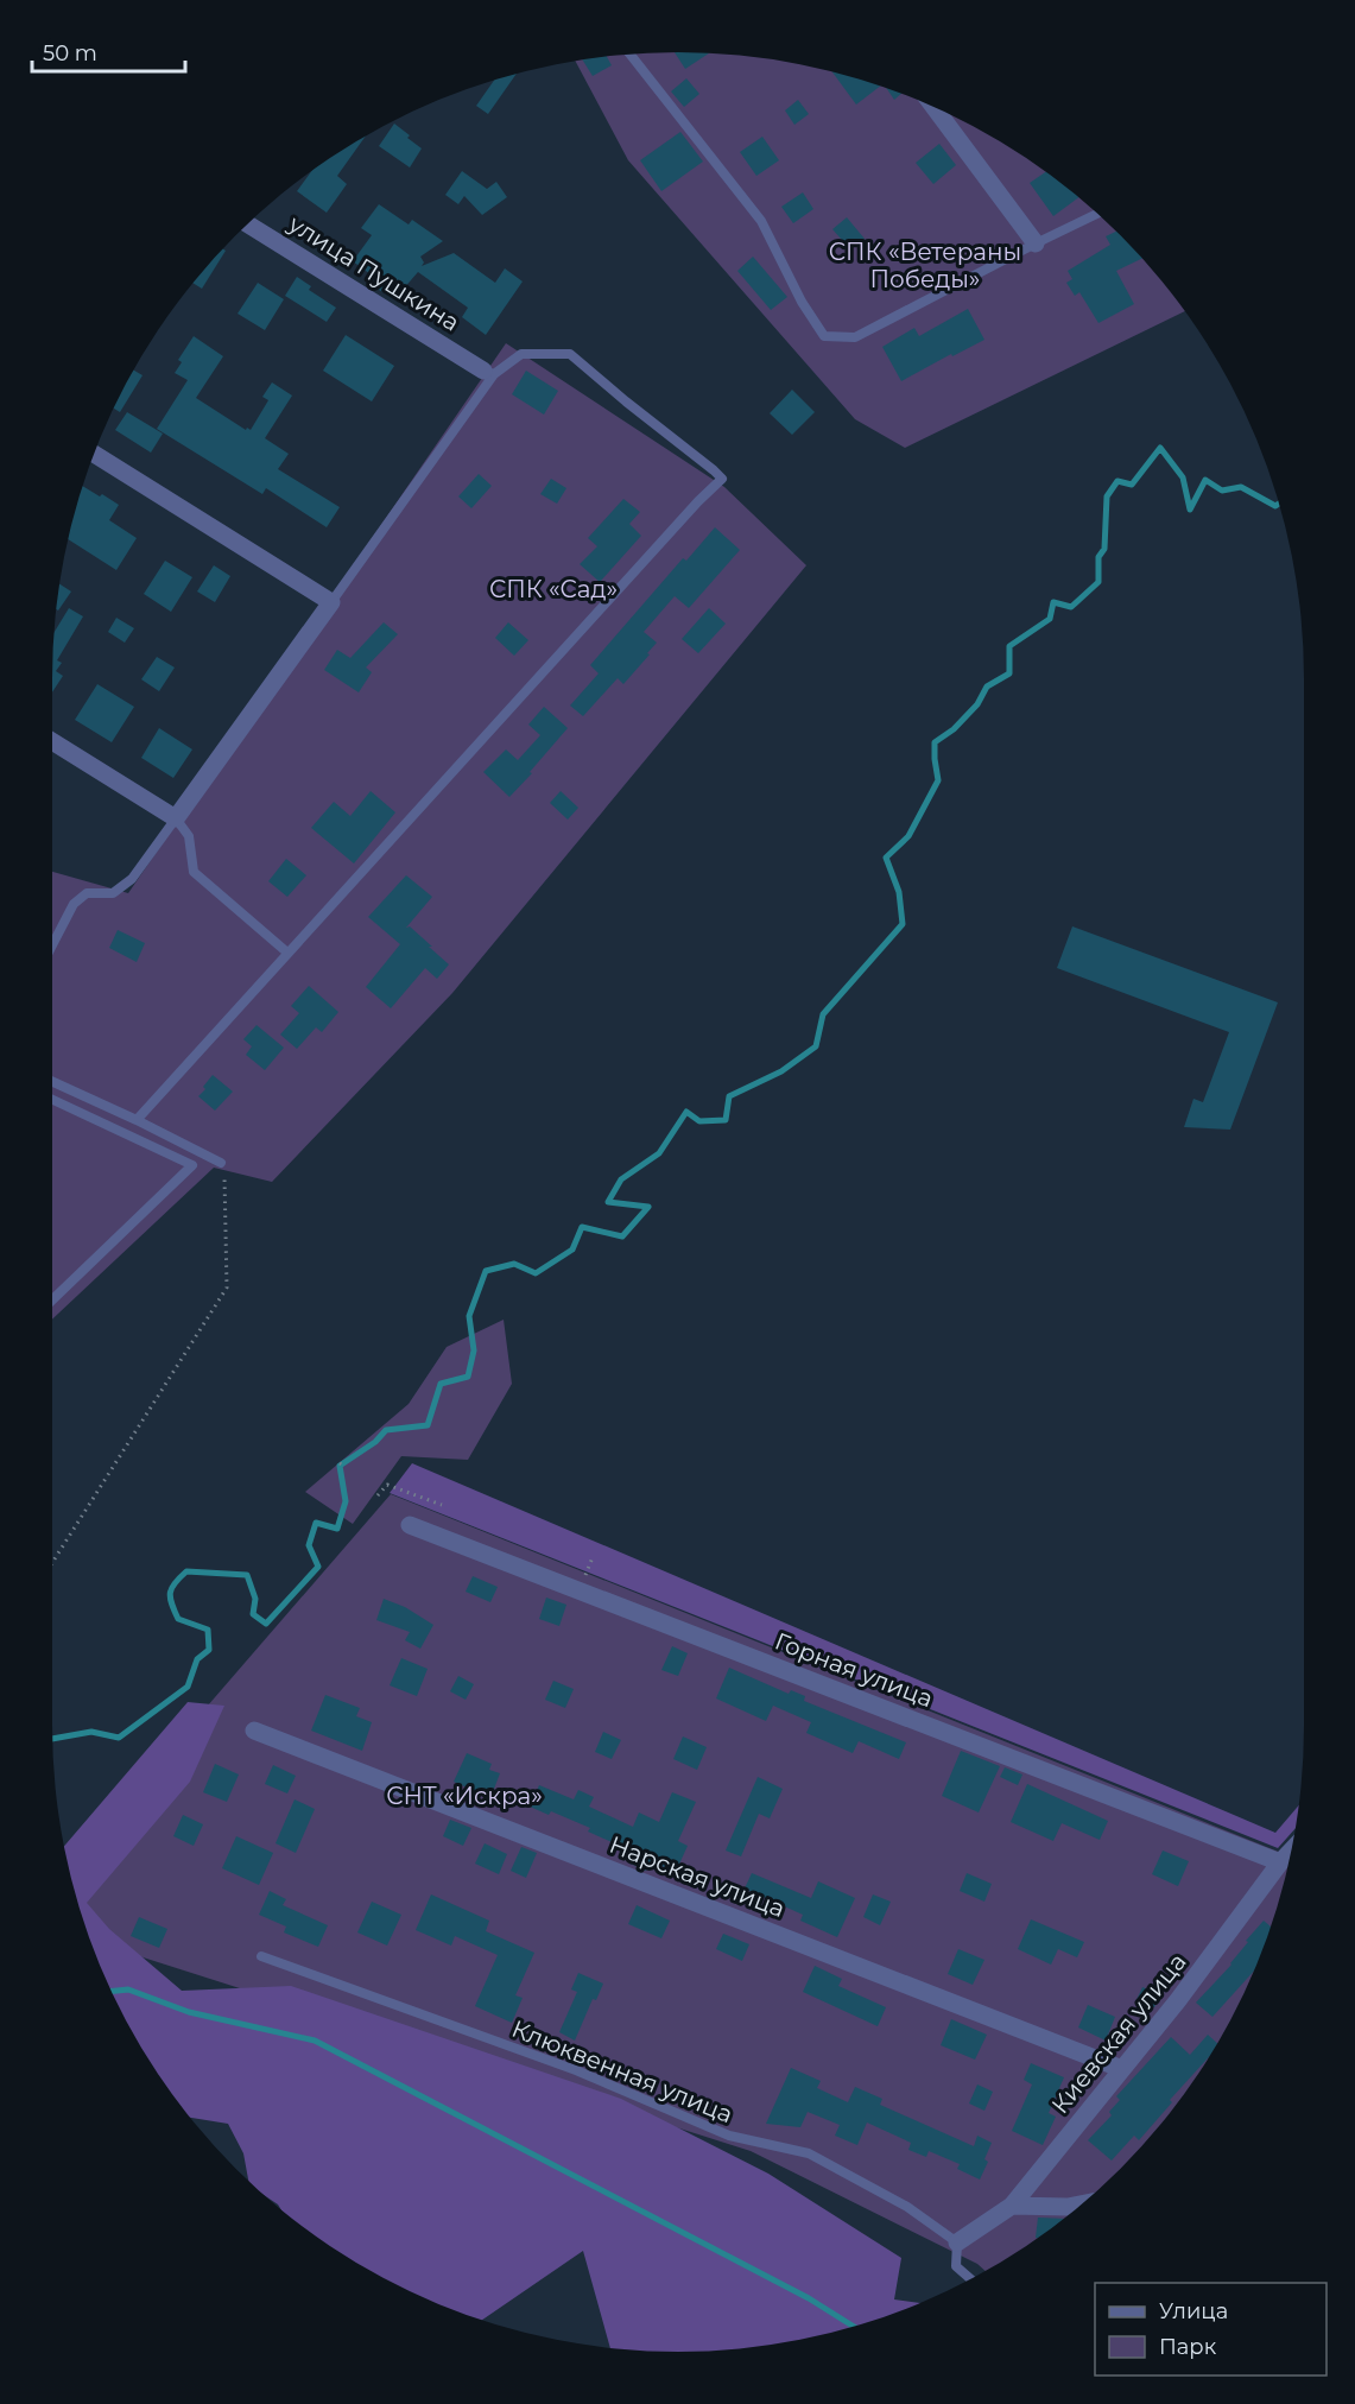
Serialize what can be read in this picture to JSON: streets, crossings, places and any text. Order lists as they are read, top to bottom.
{
  "streets": {
    "street": [
      "улица Пушкина",
      "Горная улица",
      "Нарская улица",
      "Киевская улица"
    ],
    "lane": ["Клюквенная улица"]
  },
  "crossings": [
    ["Горная улица", "Киевская улица"],
    ["Нарская улица", "Киевская улица"],
    ["Киевская улица", "Клюквенная улица"]
  ],
  "parks": ["СПК «Ветераны Победы»", "СПК «Сад»", "СНТ «Искра»"],
  "legend": ["Улица", "Парк"],
  "scale_bar": "50 m"
}
